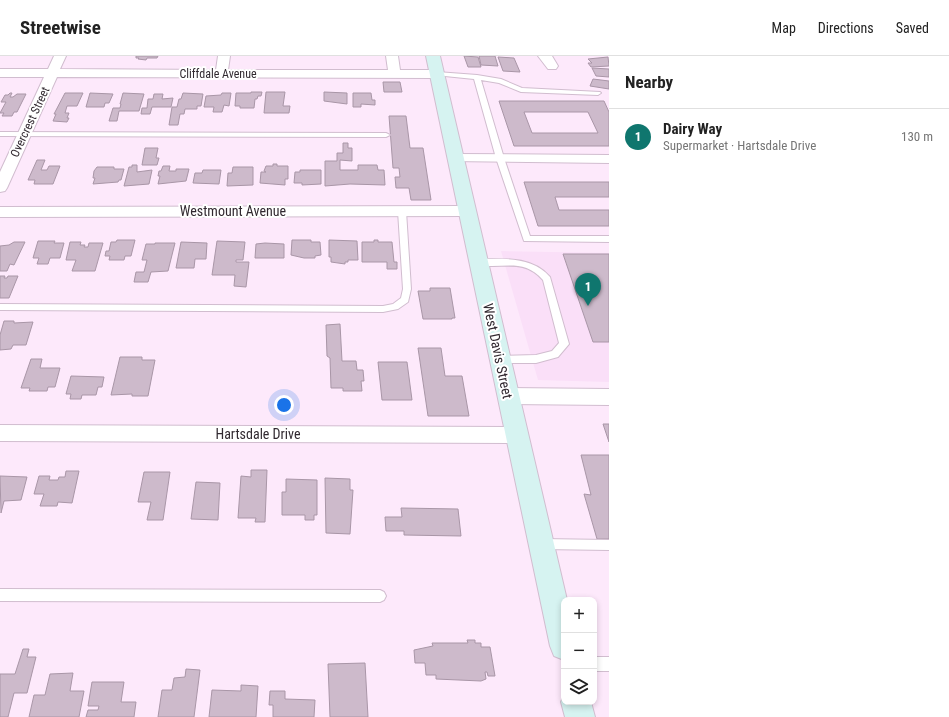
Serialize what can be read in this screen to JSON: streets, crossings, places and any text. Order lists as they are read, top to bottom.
{
  "streets": {
    "main road": ["West Davis Street"],
    "street": [
      "Cliffdale Avenue",
      "Overcrest Street",
      "Westmount Avenue",
      "Hartsdale Drive"
    ]
  },
  "crossings": [
    ["Cliffdale Avenue", "Overcrest Street"],
    ["Cliffdale Avenue", "West Davis Street"],
    ["Westmount Avenue", "West Davis Street"],
    ["West Davis Street", "Hartsdale Drive"]
  ],
  "page": {
    "header": "Streetwise",
    "nav": ["Map", "Directions", "Saved"],
    "heading": "Nearby",
    "list": [
      {
        "mark": "1",
        "name": "Dairy Way",
        "note": "Supermarket · Hartsdale Drive",
        "value": "130 m"
      }
    ],
    "pins": "1",
    "map_buttons": ["+", "−"]
  }
}
